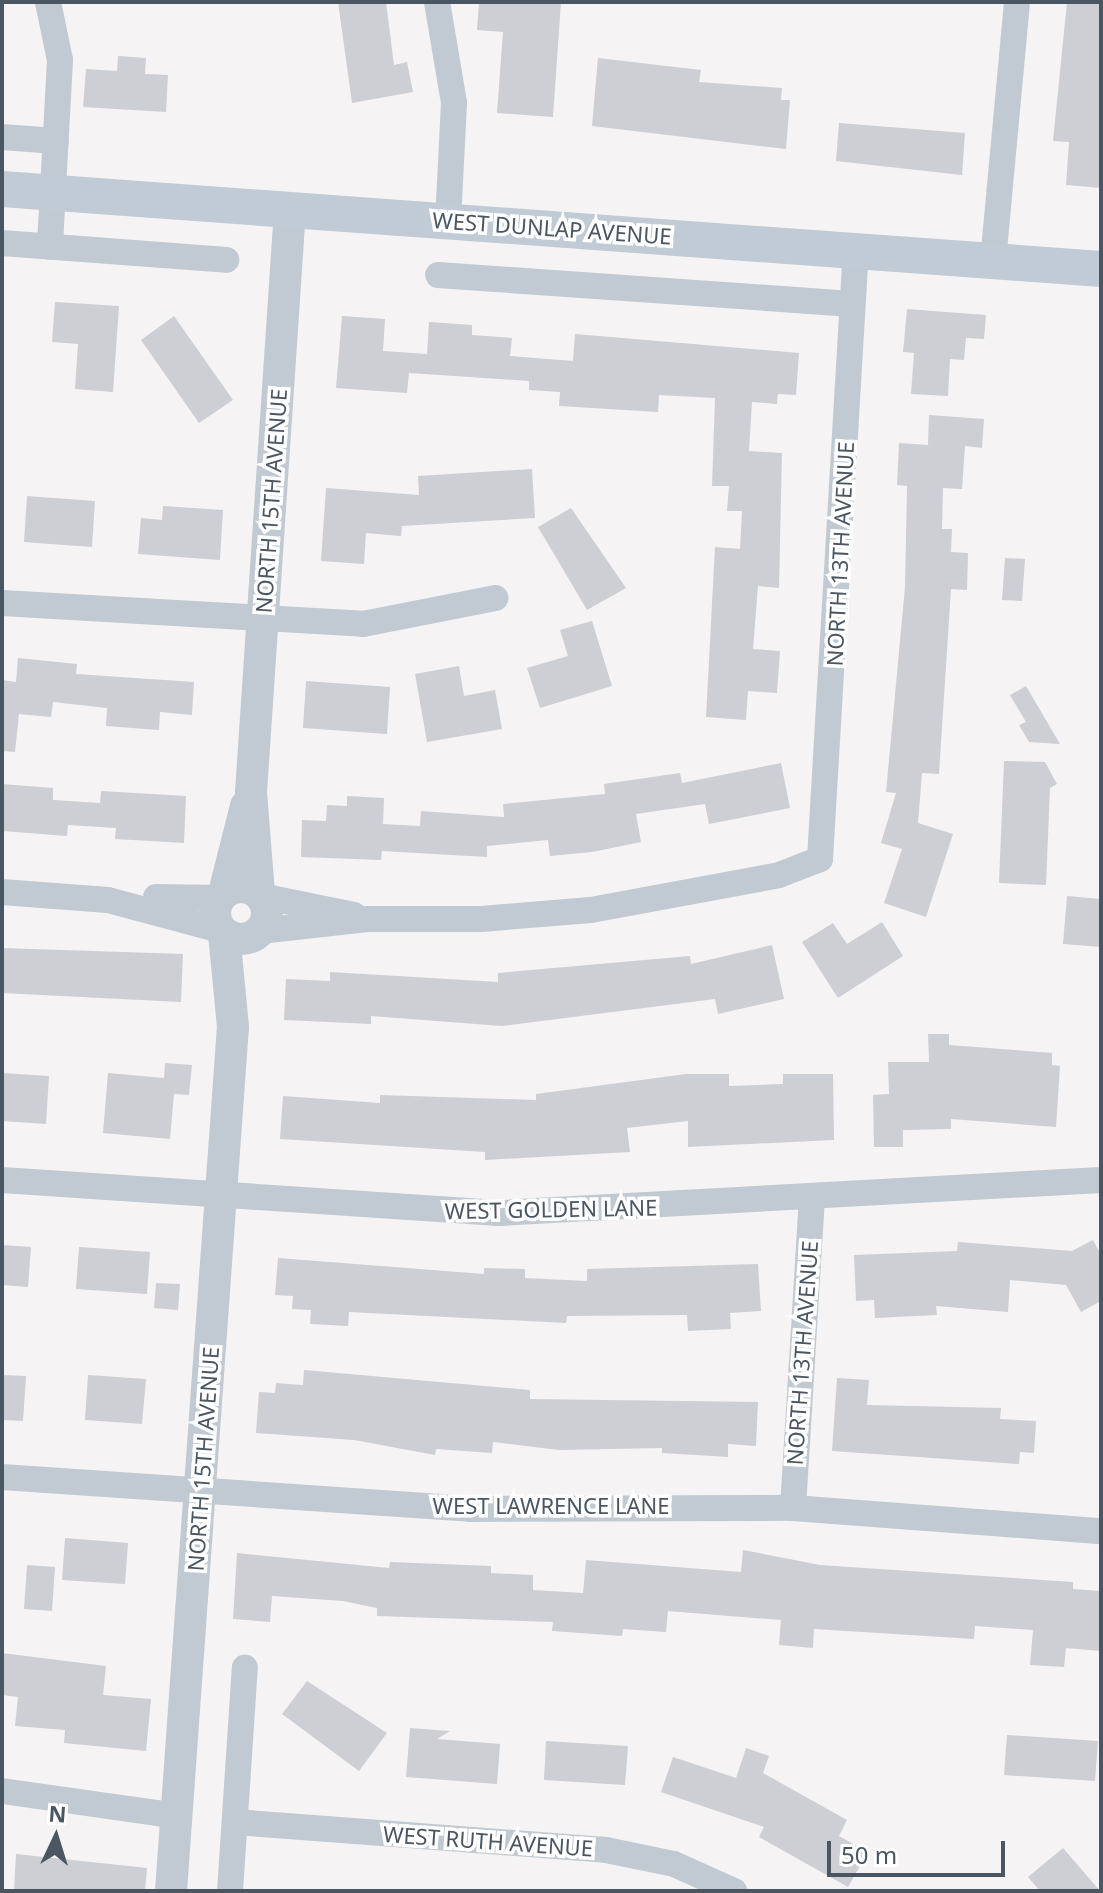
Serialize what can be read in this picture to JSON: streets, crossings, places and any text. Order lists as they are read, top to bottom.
{
  "streets": {
    "main road": ["WEST DUNLAP AVENUE"],
    "street": [
      "NORTH 15TH AVENUE",
      "NORTH 13TH AVENUE",
      "WEST GOLDEN LANE",
      "WEST LAWRENCE LANE",
      "WEST RUTH AVENUE"
    ]
  },
  "crossings": [
    ["WEST DUNLAP AVENUE", "NORTH 15TH AVENUE"],
    ["WEST DUNLAP AVENUE", "NORTH 13TH AVENUE"],
    ["NORTH 15TH AVENUE", "WEST GOLDEN LANE"],
    ["NORTH 15TH AVENUE", "WEST LAWRENCE LANE"],
    ["NORTH 13TH AVENUE", "WEST GOLDEN LANE"],
    ["NORTH 13TH AVENUE", "WEST LAWRENCE LANE"]
  ],
  "scale_bar": "50 m",
  "north": "top"
}
